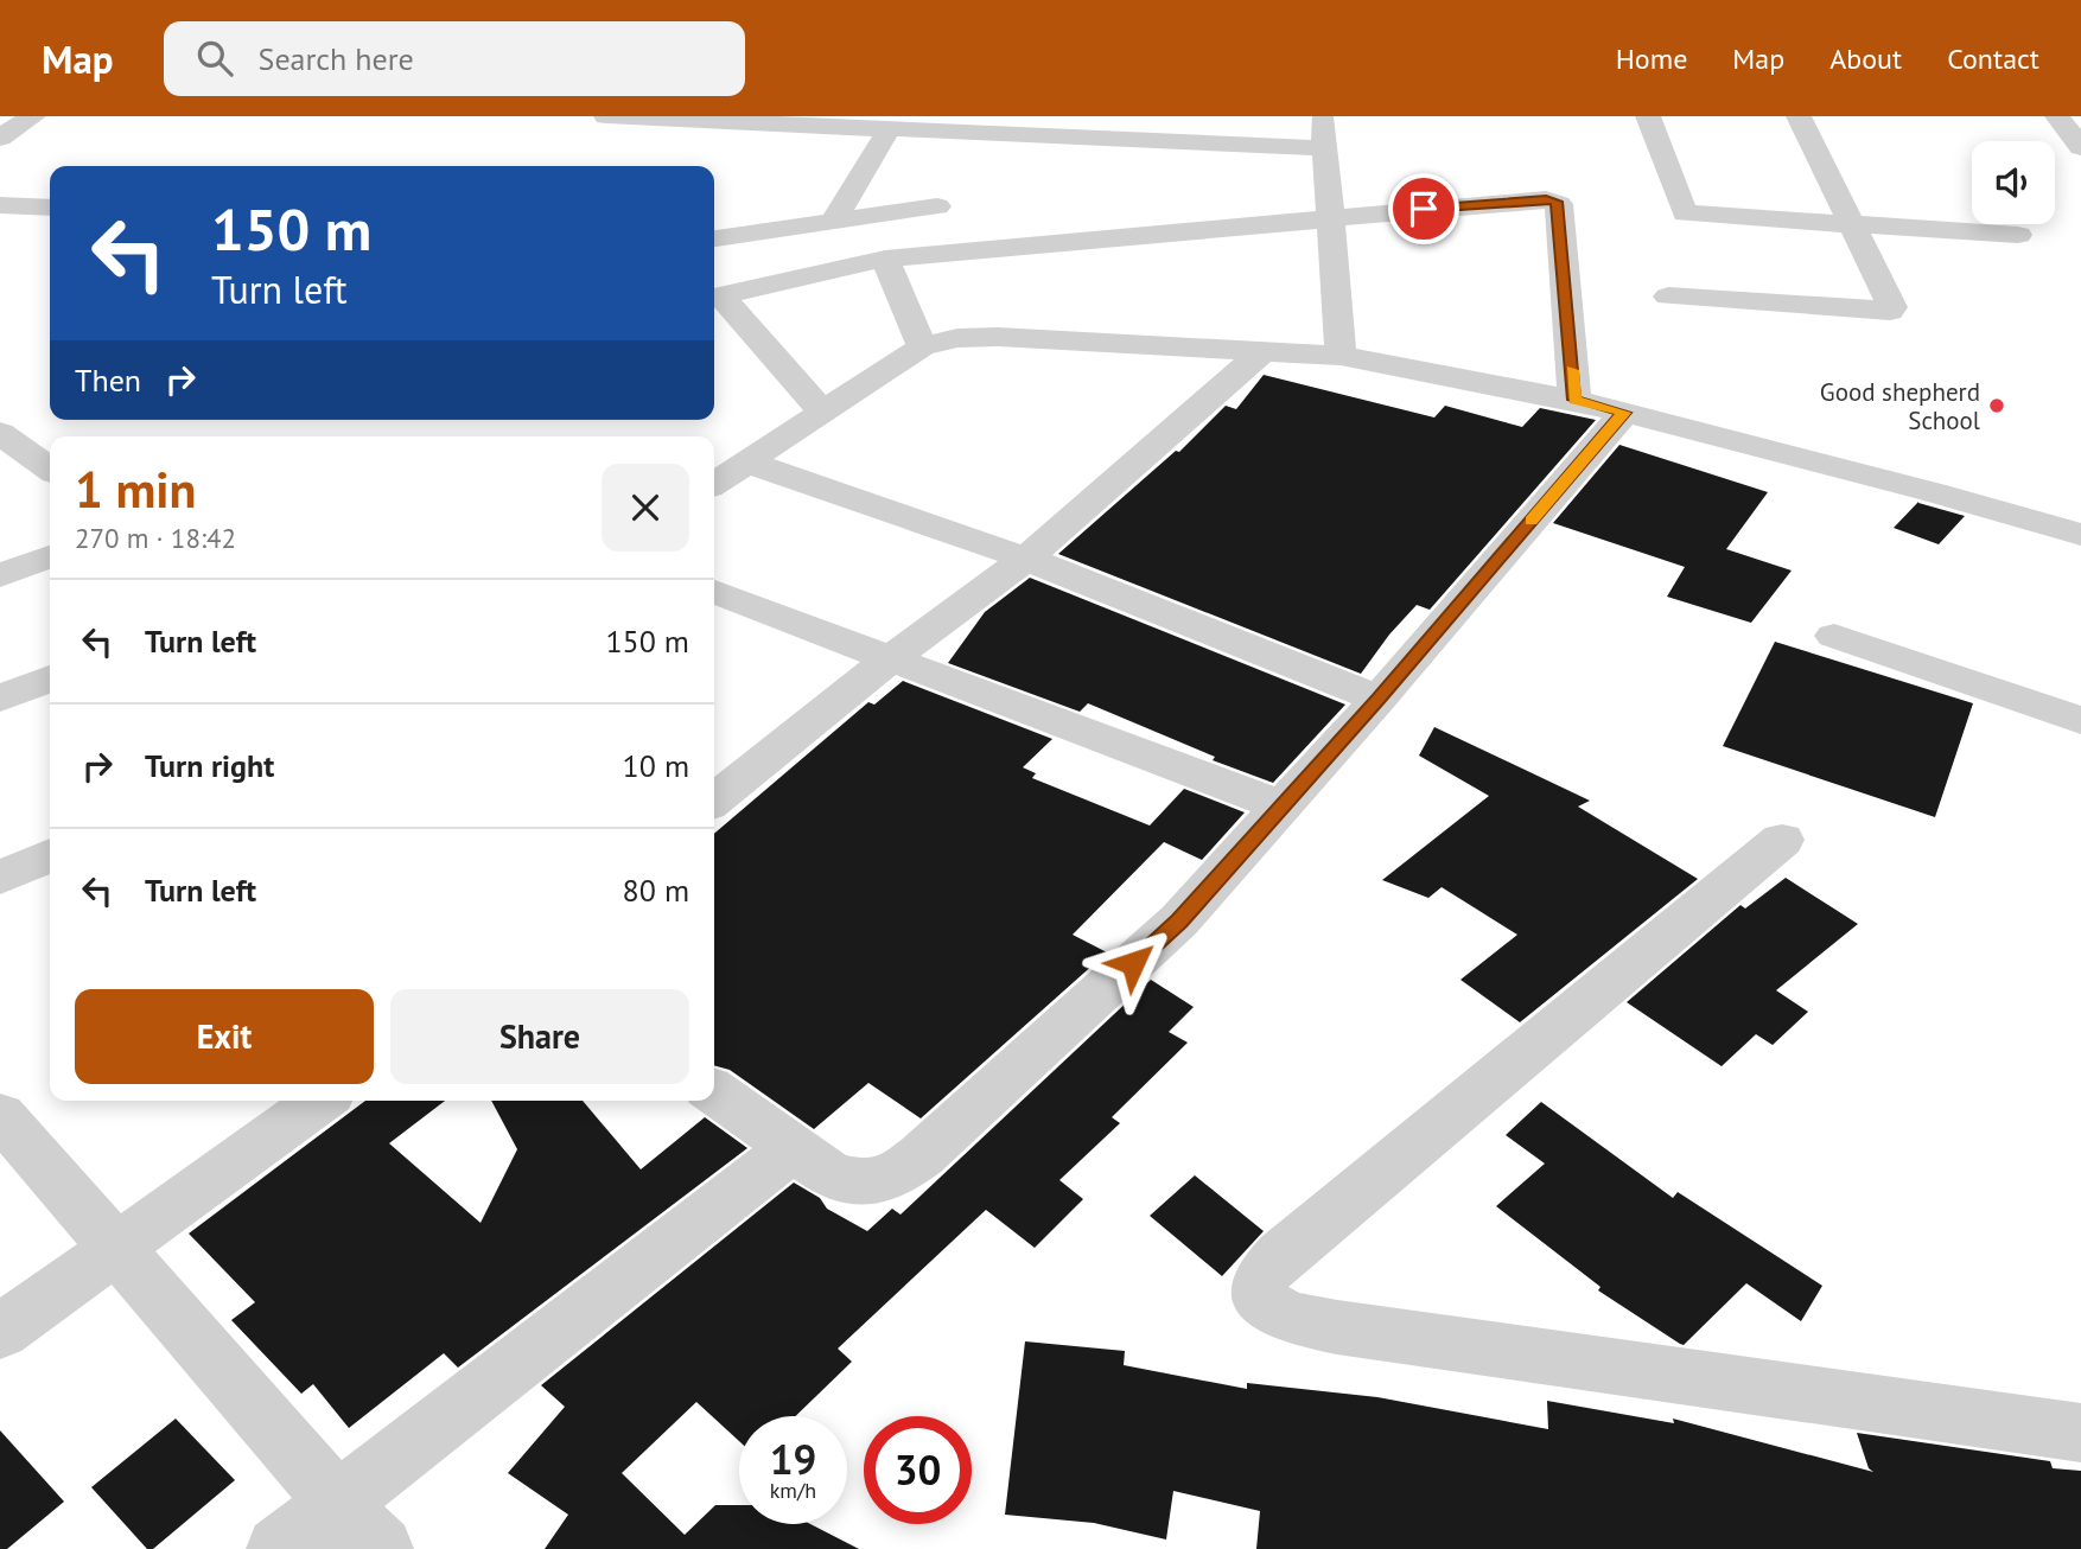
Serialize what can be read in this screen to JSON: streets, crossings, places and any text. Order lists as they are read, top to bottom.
{
  "places": ["Good shepherd School"],
  "page": {
    "header": "Map",
    "search": "Search here",
    "nav": [
      "Home",
      "Map",
      "About",
      "Contact"
    ],
    "turn": ["150 m", "Turn left"],
    "then": "Then",
    "heading": ["1 min", "270 m · 18:42"],
    "list": [
      {
        "name": "Turn left",
        "value": "150 m"
      },
      {
        "name": "Turn right",
        "value": "10 m"
      },
      {
        "name": "Turn left",
        "value": "80 m"
      }
    ],
    "buttons": ["Exit", "Share"],
    "speed": "19 km/h",
    "limit": "30"
  }
}
